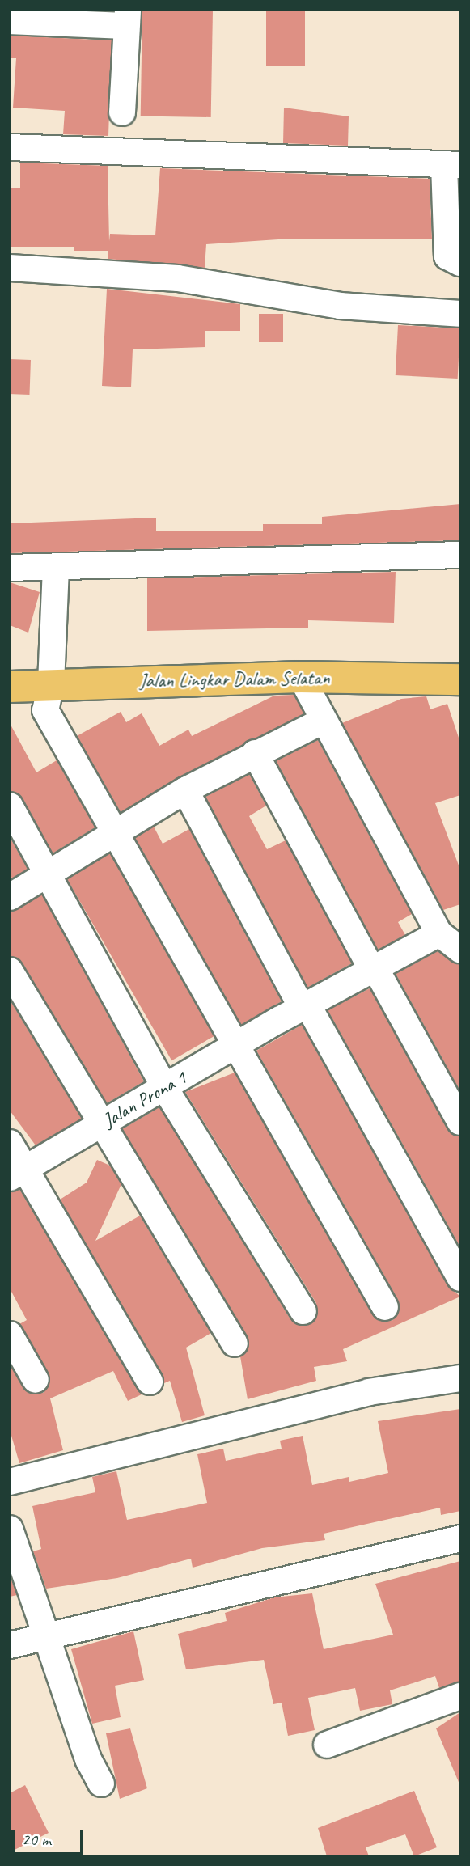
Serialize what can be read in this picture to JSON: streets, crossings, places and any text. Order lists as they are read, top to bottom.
{
  "streets": {
    "main road": ["Jalan Lingkar Dalam Selatan"],
    "street": ["Jalan Prona 1"]
  },
  "scale_bar": "20 m"
}
